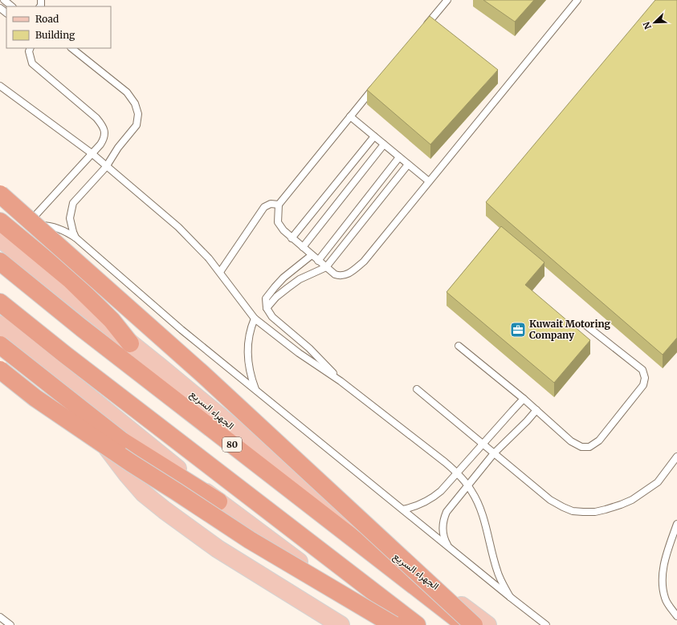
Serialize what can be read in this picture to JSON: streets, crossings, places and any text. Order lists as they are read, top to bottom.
{
  "streets": {
    "highway": ["الجهراء السريع", "80"]
  },
  "places": {
    "office": ["Kuwait Motoring Company"]
  },
  "legend": ["Road", "Building"],
  "north": "bottom left"
}
